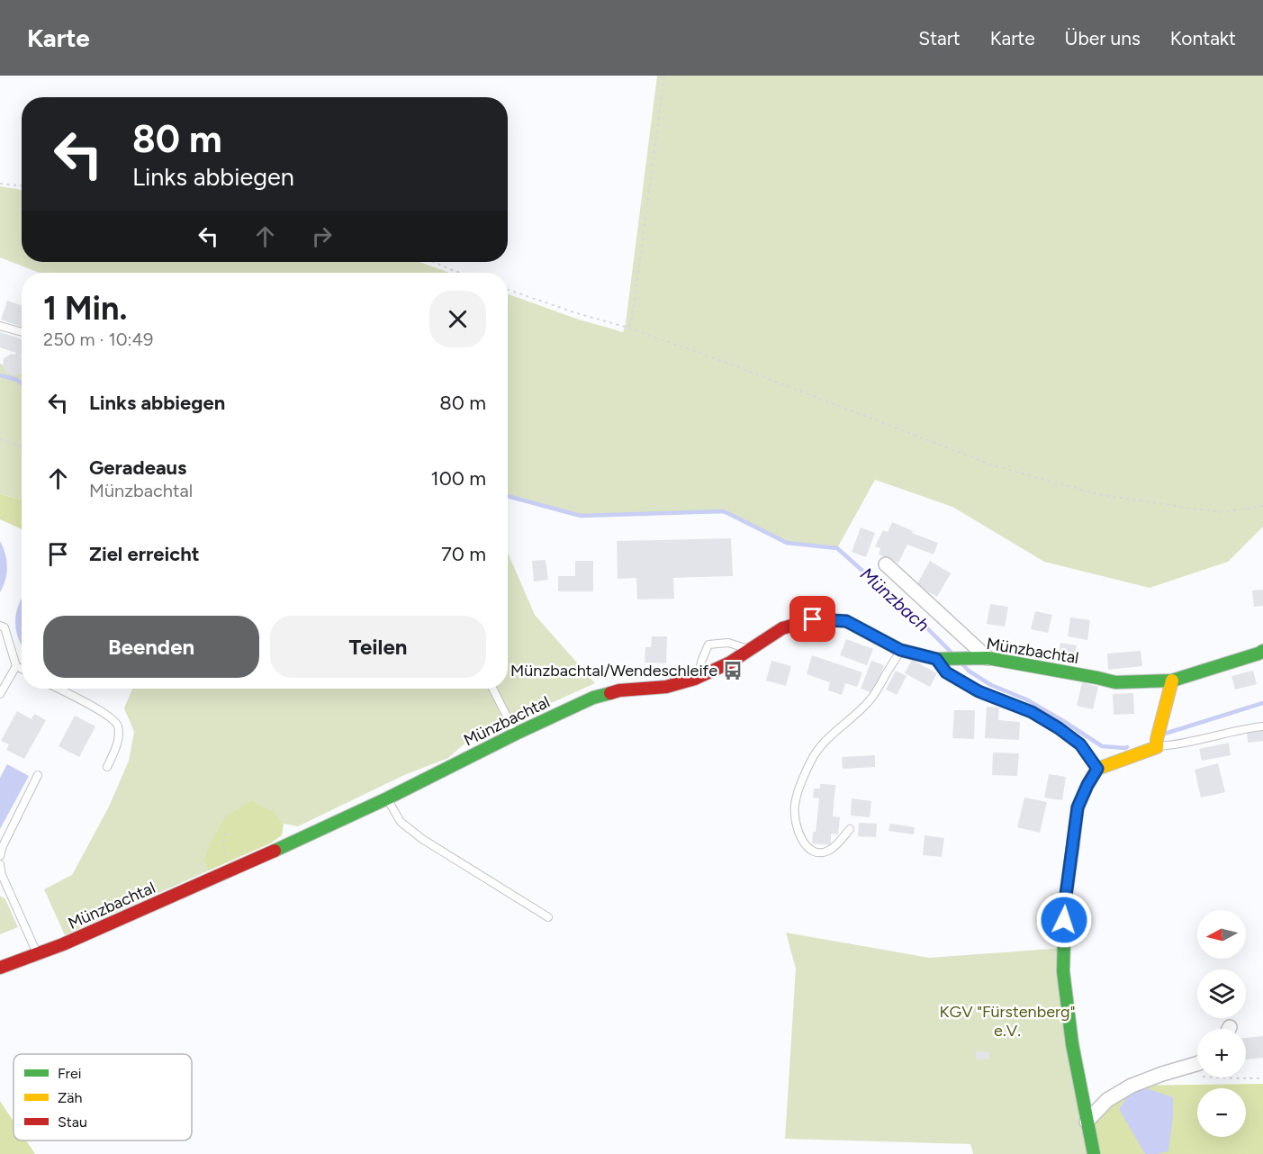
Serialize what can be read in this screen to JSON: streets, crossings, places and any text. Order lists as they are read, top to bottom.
{
  "streets": {
    "street": ["Münzbachtal"]
  },
  "water": ["Münzbach"],
  "parks": ["KGV \"Fürstenberg\" e.V."],
  "places": {
    "bus stop": ["Münzbachtal/Wendeschleife"]
  },
  "legend": ["Frei", "Zäh", "Stau"],
  "north": "left",
  "page": {
    "header": "Karte",
    "nav": [
      "Start",
      "Karte",
      "Über uns",
      "Kontakt"
    ],
    "turn": ["80 m", "Links abbiegen"],
    "heading": ["1 Min.", "250 m · 10:49"],
    "list": [
      {
        "name": "Links abbiegen",
        "value": "80 m"
      },
      {
        "name": "Geradeaus",
        "note": "Münzbachtal",
        "value": "100 m"
      },
      {
        "name": "Ziel erreicht",
        "value": "70 m"
      }
    ],
    "buttons": ["Beenden", "Teilen"],
    "map_buttons": ["+", "−"]
  }
}
